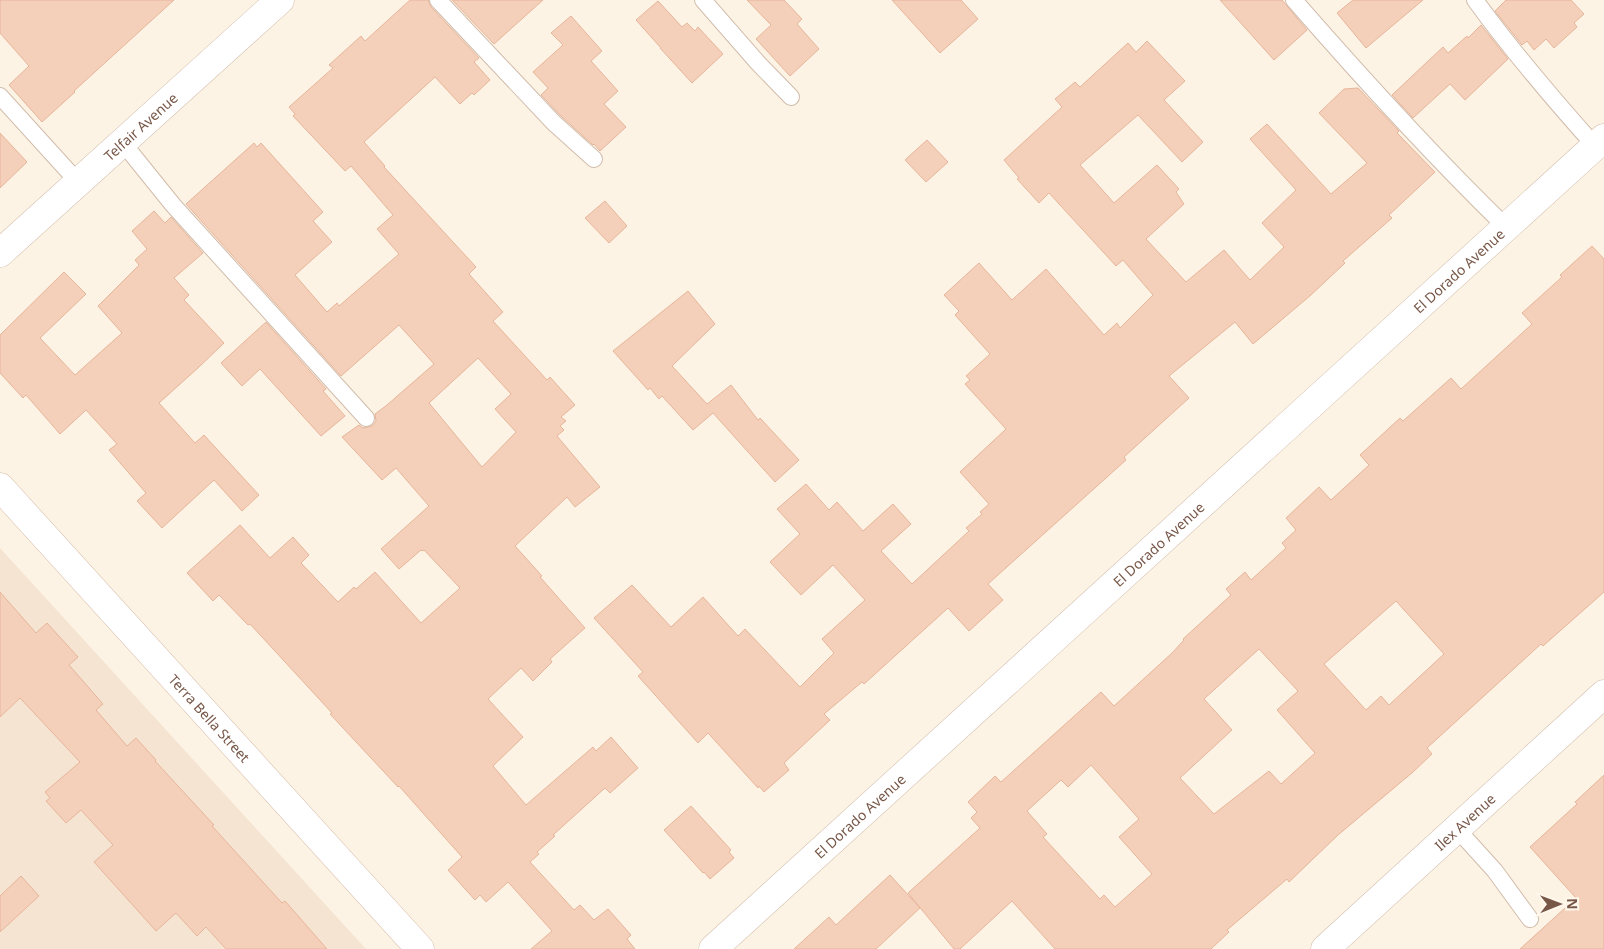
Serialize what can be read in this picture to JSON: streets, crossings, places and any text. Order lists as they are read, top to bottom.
{
  "streets": {
    "street": [
      "Telfair Avenue",
      "El Dorado Avenue",
      "Terra Bella Street",
      "Ilex Avenue"
    ]
  },
  "north": "right"
}
